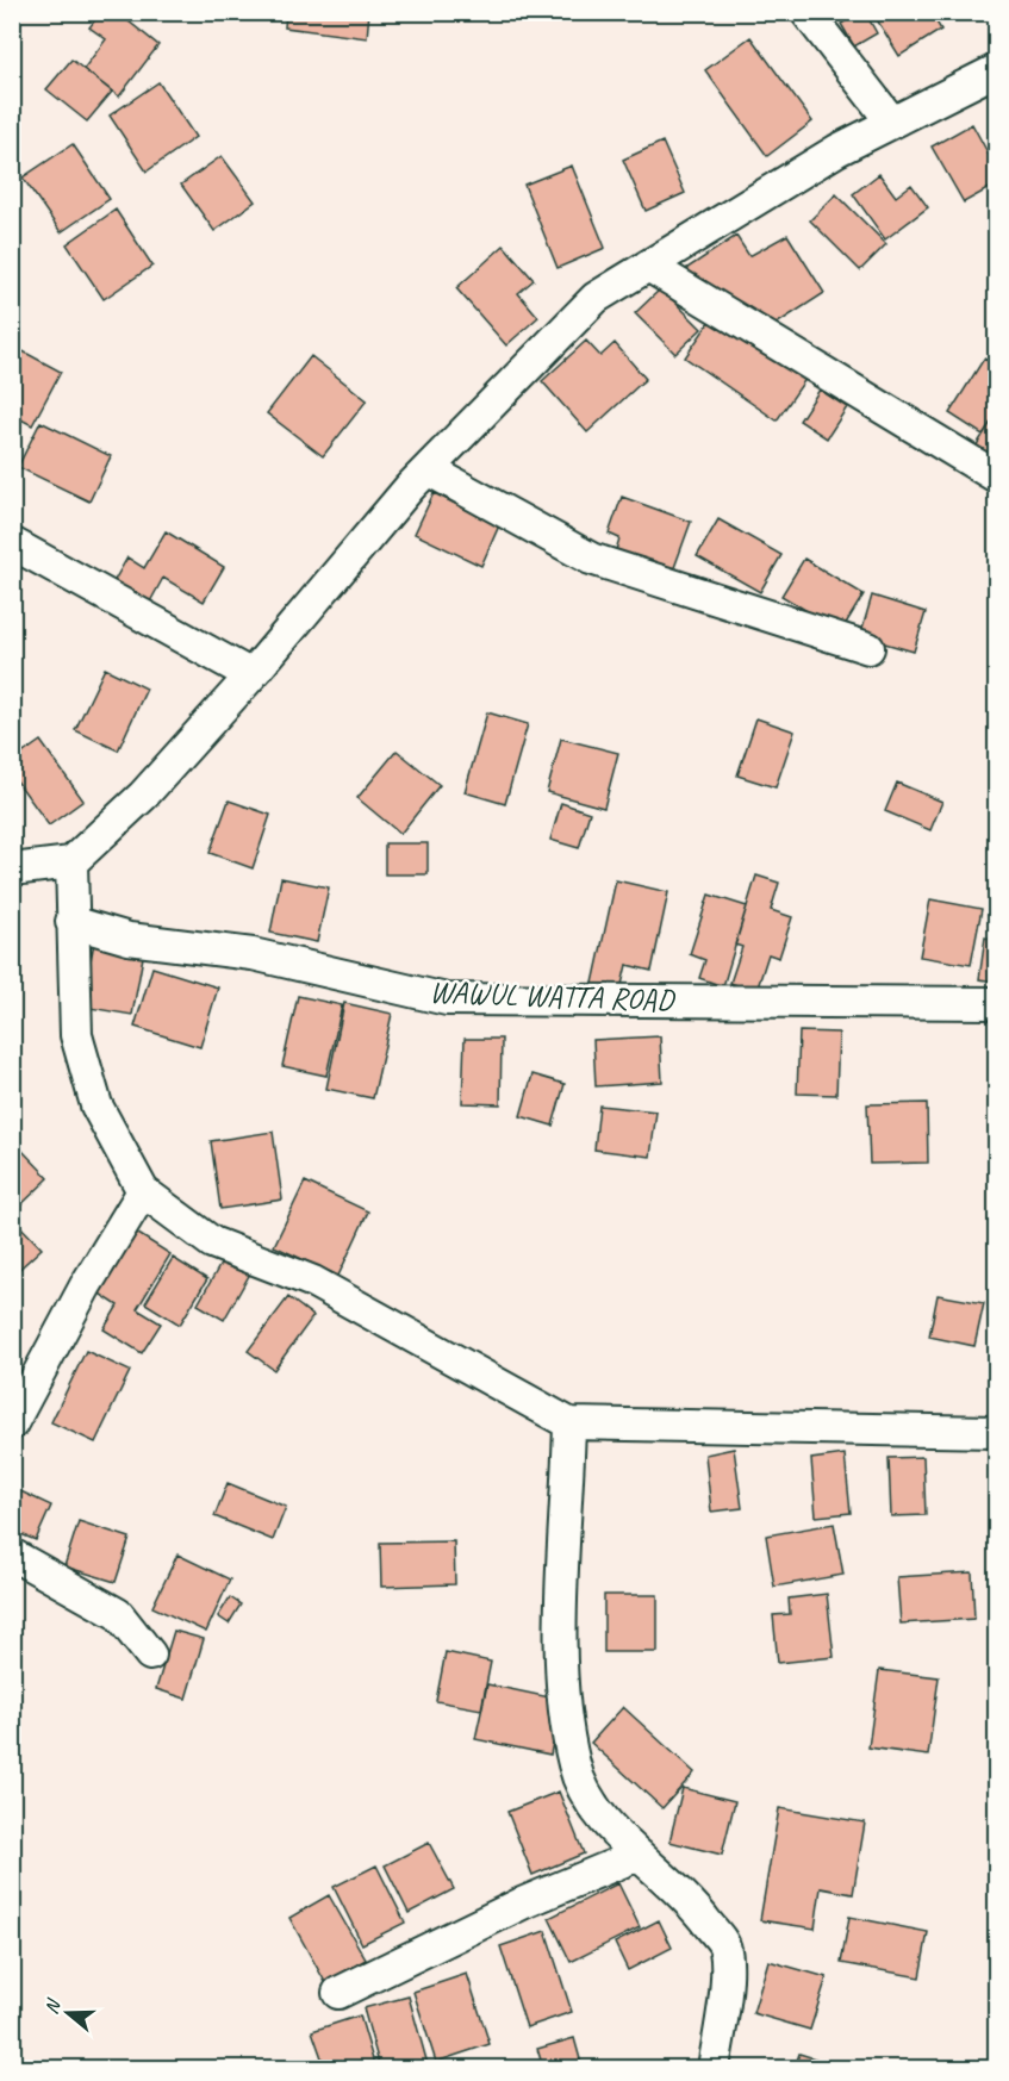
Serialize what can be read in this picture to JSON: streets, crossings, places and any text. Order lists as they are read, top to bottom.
{
  "streets": {
    "street": ["WAWUL WATTA ROAD"]
  },
  "north": "left"
}
